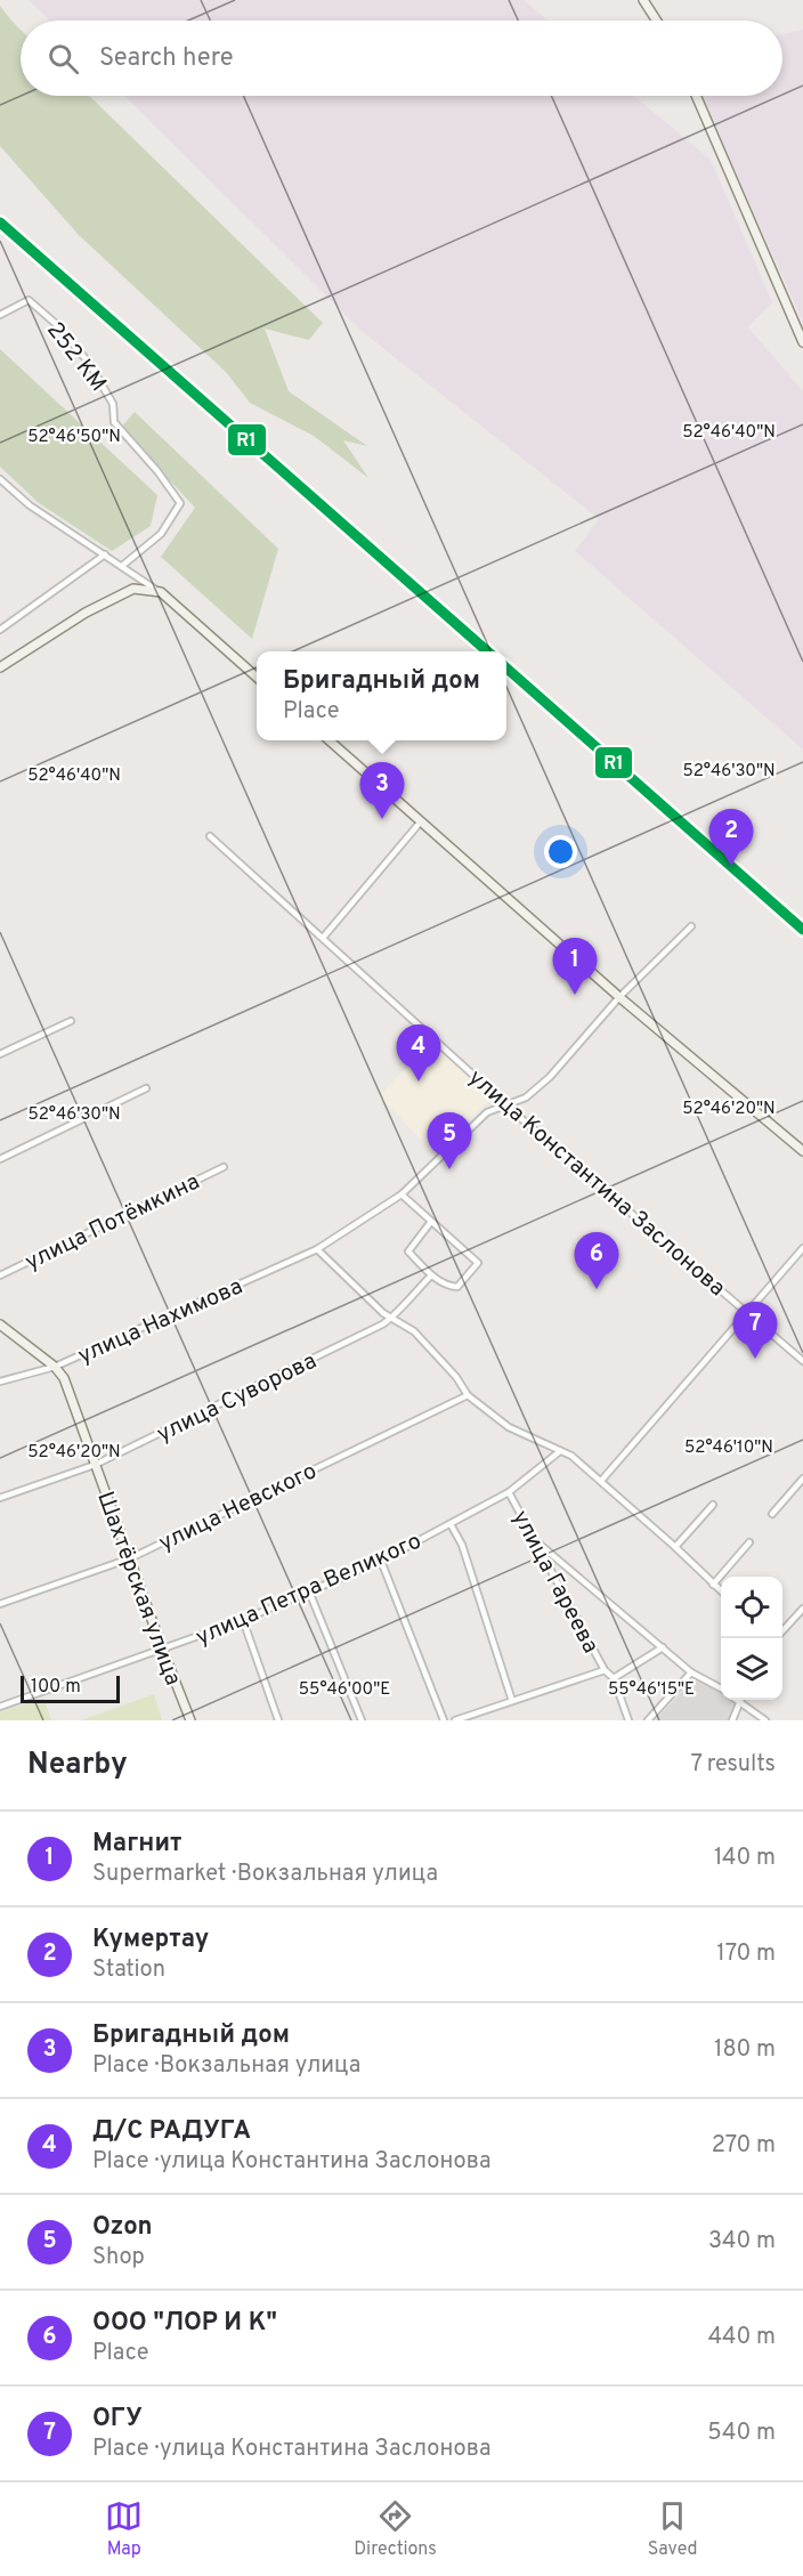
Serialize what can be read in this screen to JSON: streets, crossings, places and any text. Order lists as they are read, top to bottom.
{
  "streets": {
    "main road": ["Шахтёрская улица"],
    "street": [
      "252 КМ",
      "улица Константина Заслонова",
      "улица Потёмкина",
      "улица Нахимова",
      "улица Суворова",
      "улица Невского",
      "улица Гареева",
      "улица Петра Великого"
    ]
  },
  "crossings": [
    ["улица Константина Заслонова", "улица Нахимова"],
    ["улица Нахимова", "Шахтёрская улица"],
    ["улица Суворова", "Шахтёрская улица"],
    ["улица Невского", "Шахтёрская улица"],
    ["улица Гареева", "улица Петра Великого"],
    ["Шахтёрская улица", "улица Петра Великого"]
  ],
  "lines": ["transit line R1"],
  "scale_bar": "100 m",
  "page": {
    "search": "Search here",
    "popup": ["Бригадный дом", "Place"],
    "pins": [
      "3",
      "2",
      "1",
      "4",
      "5",
      "6",
      "7"
    ],
    "scale": "100 m",
    "heading": ["Nearby", "7 results"],
    "list": [
      {
        "mark": "1",
        "name": "Магнит",
        "note": "Supermarket · Вокзальная улица",
        "value": "140 m"
      },
      {
        "mark": "2",
        "name": "Кумертау",
        "note": "Station",
        "value": "170 m"
      },
      {
        "mark": "3",
        "name": "Бригадный дом",
        "note": "Place · Вокзальная улица",
        "value": "180 m"
      },
      {
        "mark": "4",
        "name": "Д/С РАДУГА",
        "note": "Place · улица Константина Заслонова",
        "value": "270 m"
      },
      {
        "mark": "5",
        "name": "Ozon",
        "note": "Shop",
        "value": "340 m"
      },
      {
        "mark": "6",
        "name": "ООО \"ЛОР И К\"",
        "note": "Place",
        "value": "440 m"
      },
      {
        "mark": "7",
        "name": "ОГУ",
        "note": "Place · улица Константина Заслонова",
        "value": "540 m"
      }
    ],
    "nav": ["Map", "Directions", "Saved"]
  },
  "coordinates": [
    "52°46'40\"N",
    "52°46'50\"N",
    "52°46'30\"N",
    "52°46'20\"N",
    "52°46'10\"N",
    "55°46'00\"E",
    "55°46'15\"E"
  ]
}
